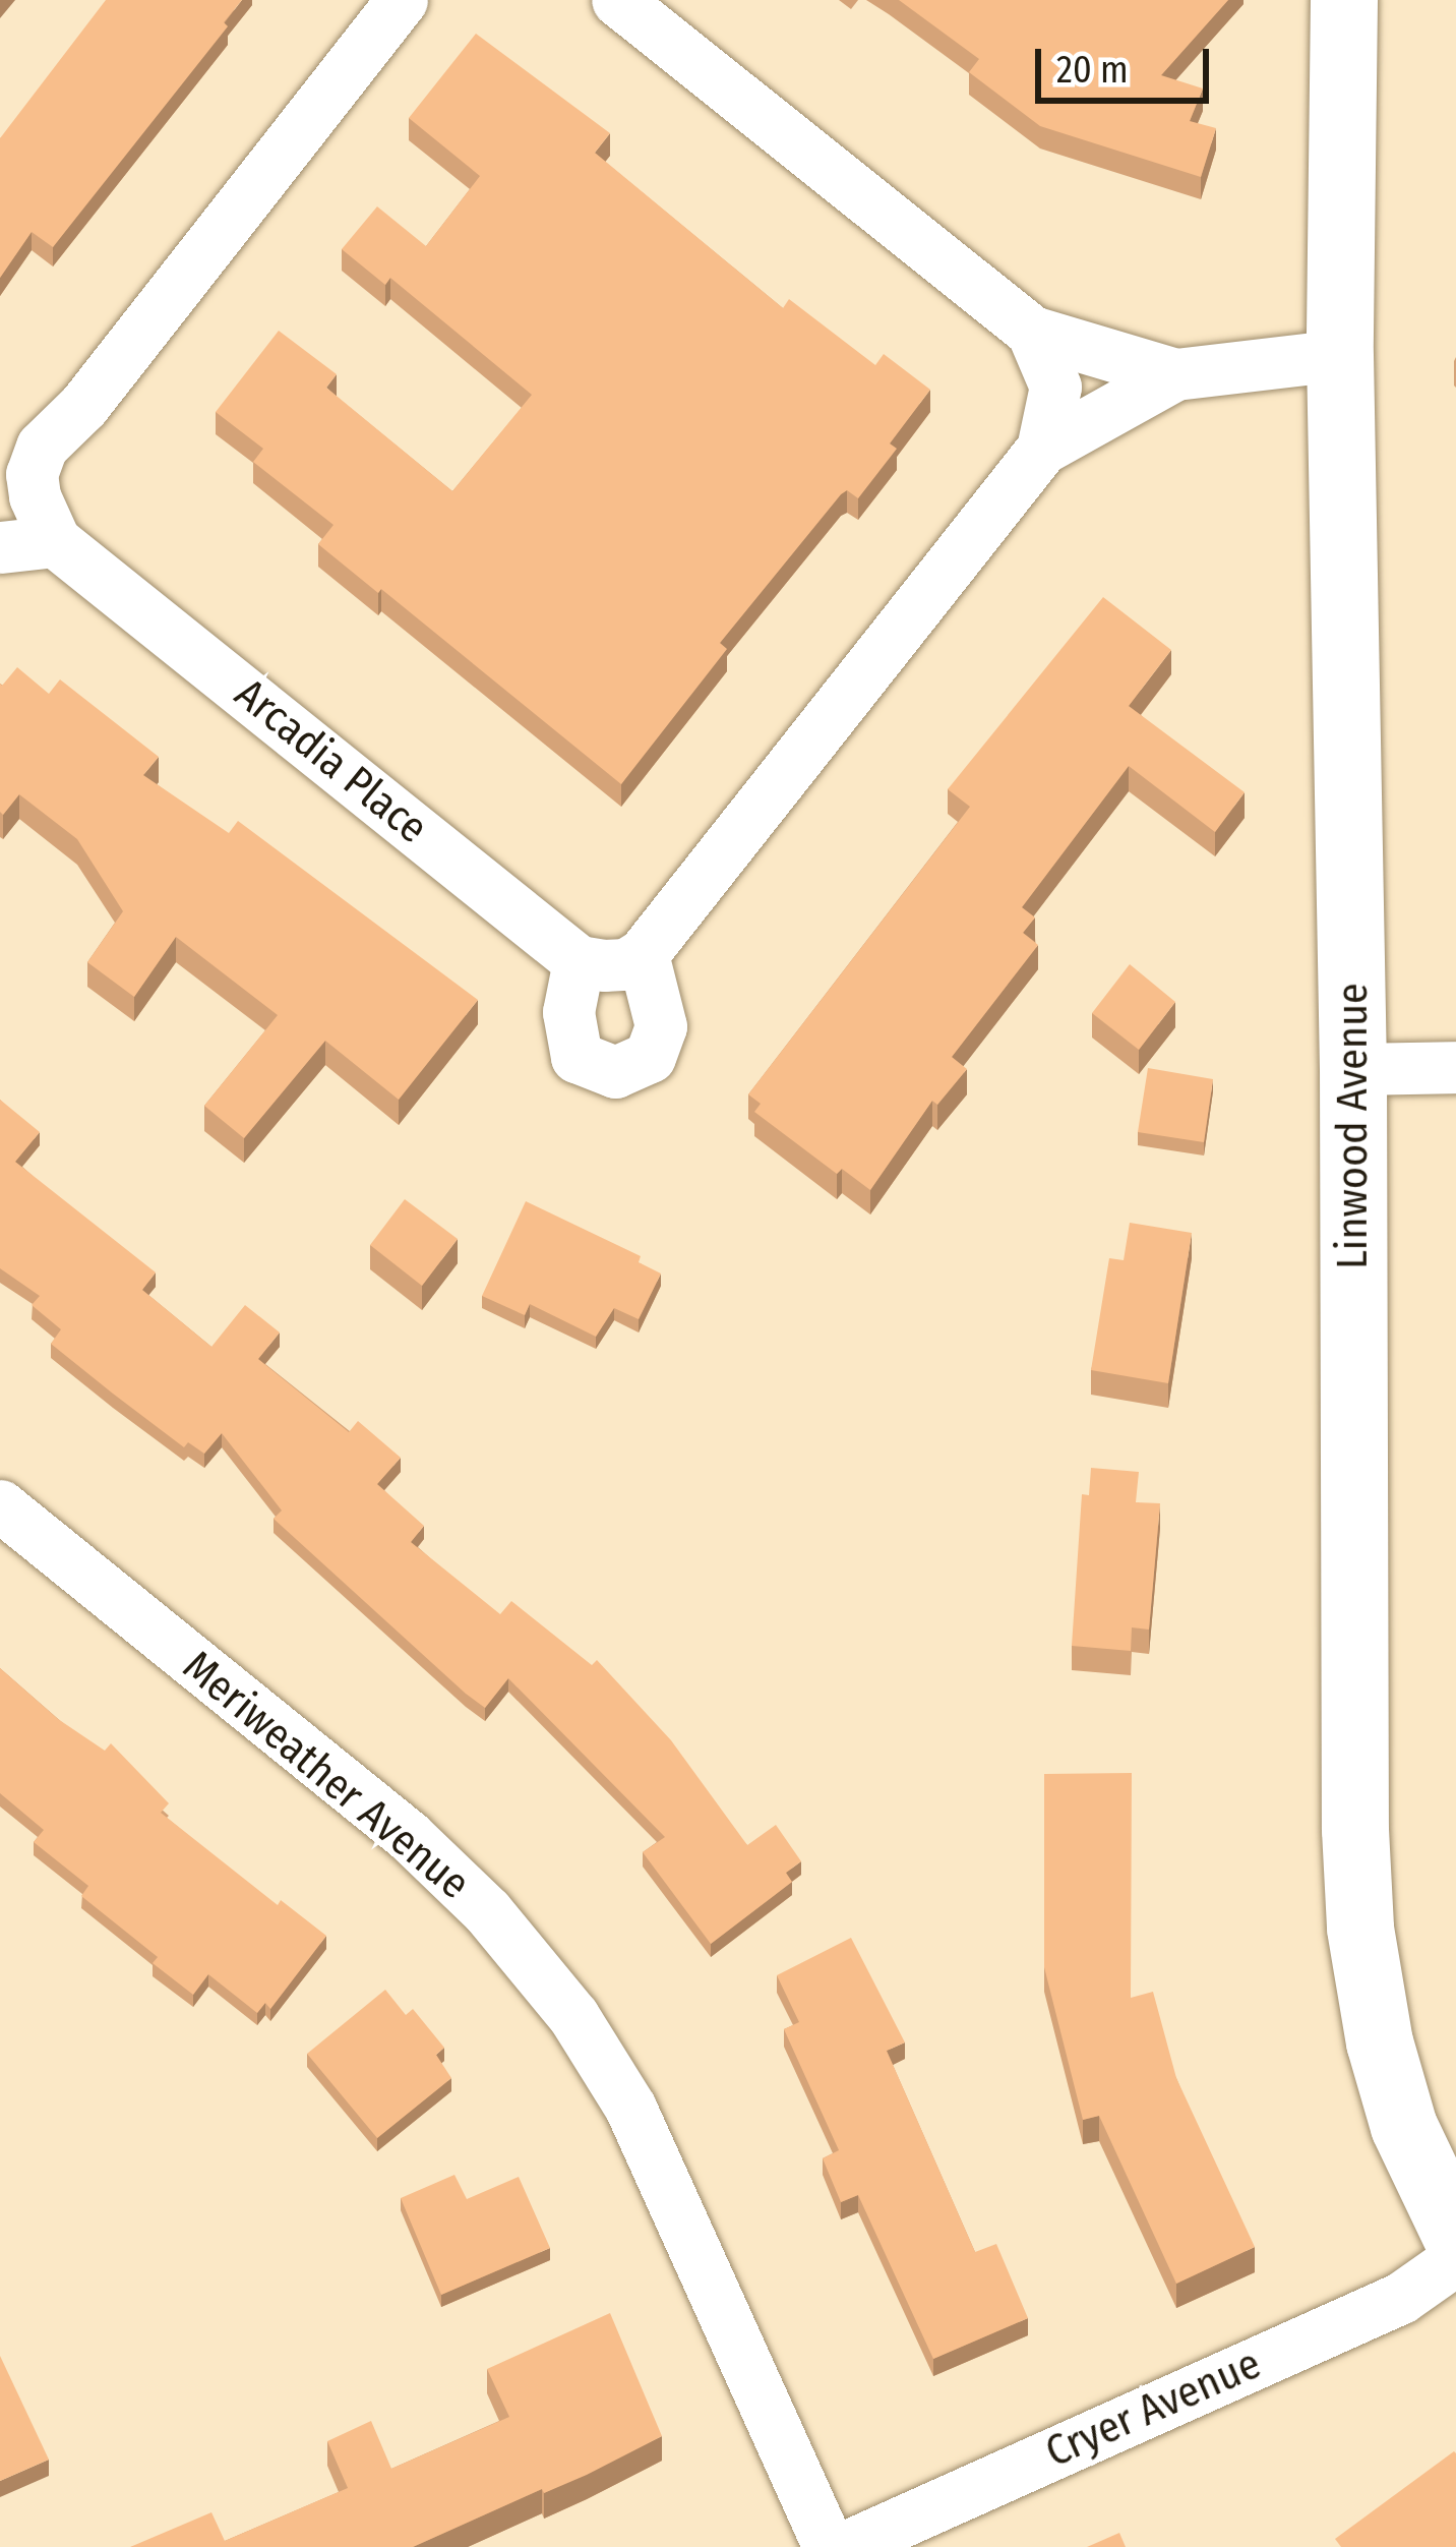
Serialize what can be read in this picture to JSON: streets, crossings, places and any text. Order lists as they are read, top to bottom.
{
  "streets": {
    "main road": ["Linwood Avenue"],
    "street": ["Arcadia Place", "Meriweather Avenue", "Cryer Avenue"]
  },
  "scale_bar": "20 m"
}
